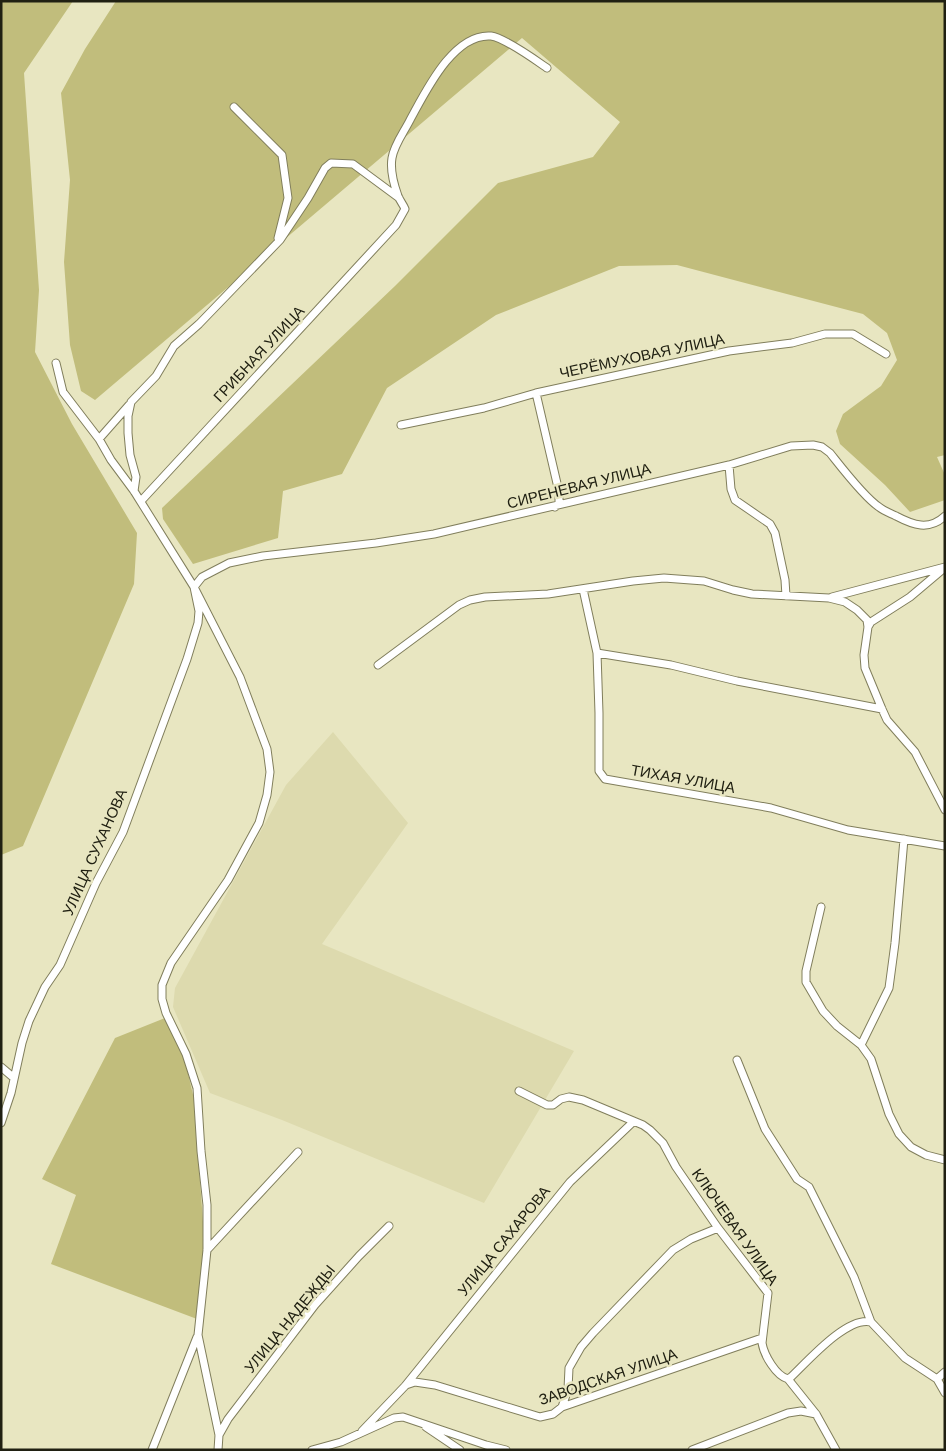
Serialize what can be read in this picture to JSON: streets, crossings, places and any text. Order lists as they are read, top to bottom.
{
  "streets": {
    "street": [
      "ГРИБНАЯ УЛИЦА",
      "ЧЕРЁМУХОВАЯ УЛИЦА",
      "СИРЕНЕВАЯ УЛИЦА",
      "ТИХАЯ УЛИЦА",
      "УЛИЦА СУХАНОВА",
      "КЛЮЧЕВАЯ УЛИЦА",
      "УЛИЦА САХАРОВА",
      "УЛИЦА НАДЕЖДЫ",
      "ЗАВОДСКАЯ УЛИЦА"
    ]
  },
  "crossings": [
    ["СИРЕНЕВАЯ УЛИЦА", "УЛИЦА СУХАНОВА"],
    ["КЛЮЧЕВАЯ УЛИЦА", "УЛИЦА САХАРОВА"],
    ["КЛЮЧЕВАЯ УЛИЦА", "ЗАВОДСКАЯ УЛИЦА"],
    ["УЛИЦА САХАРОВА", "ЗАВОДСКАЯ УЛИЦА"]
  ]
}
